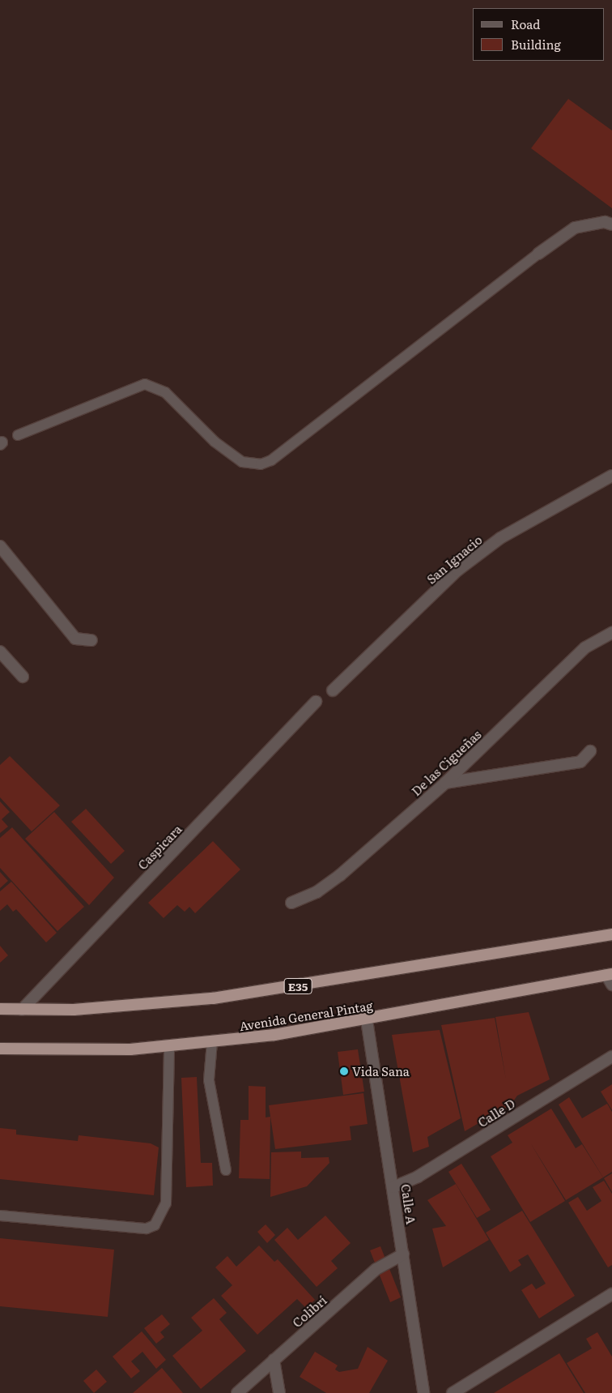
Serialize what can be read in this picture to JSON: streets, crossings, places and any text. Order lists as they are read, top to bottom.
{
  "streets": {
    "highway": ["E35", "Avenida General Pintag"],
    "street": [
      "San Ignacio",
      "De las Cigueñas",
      "Caspicara",
      "Calle D",
      "Calle A",
      "Colibrí"
    ]
  },
  "crossings": [
    ["Caspicara", "E35"],
    ["Avenida General Pintag", "Calle A"],
    ["Calle D", "Calle A"],
    ["Calle A", "Colibrí"]
  ],
  "places": ["Vida Sana"],
  "legend": ["Road", "Building"]
}
